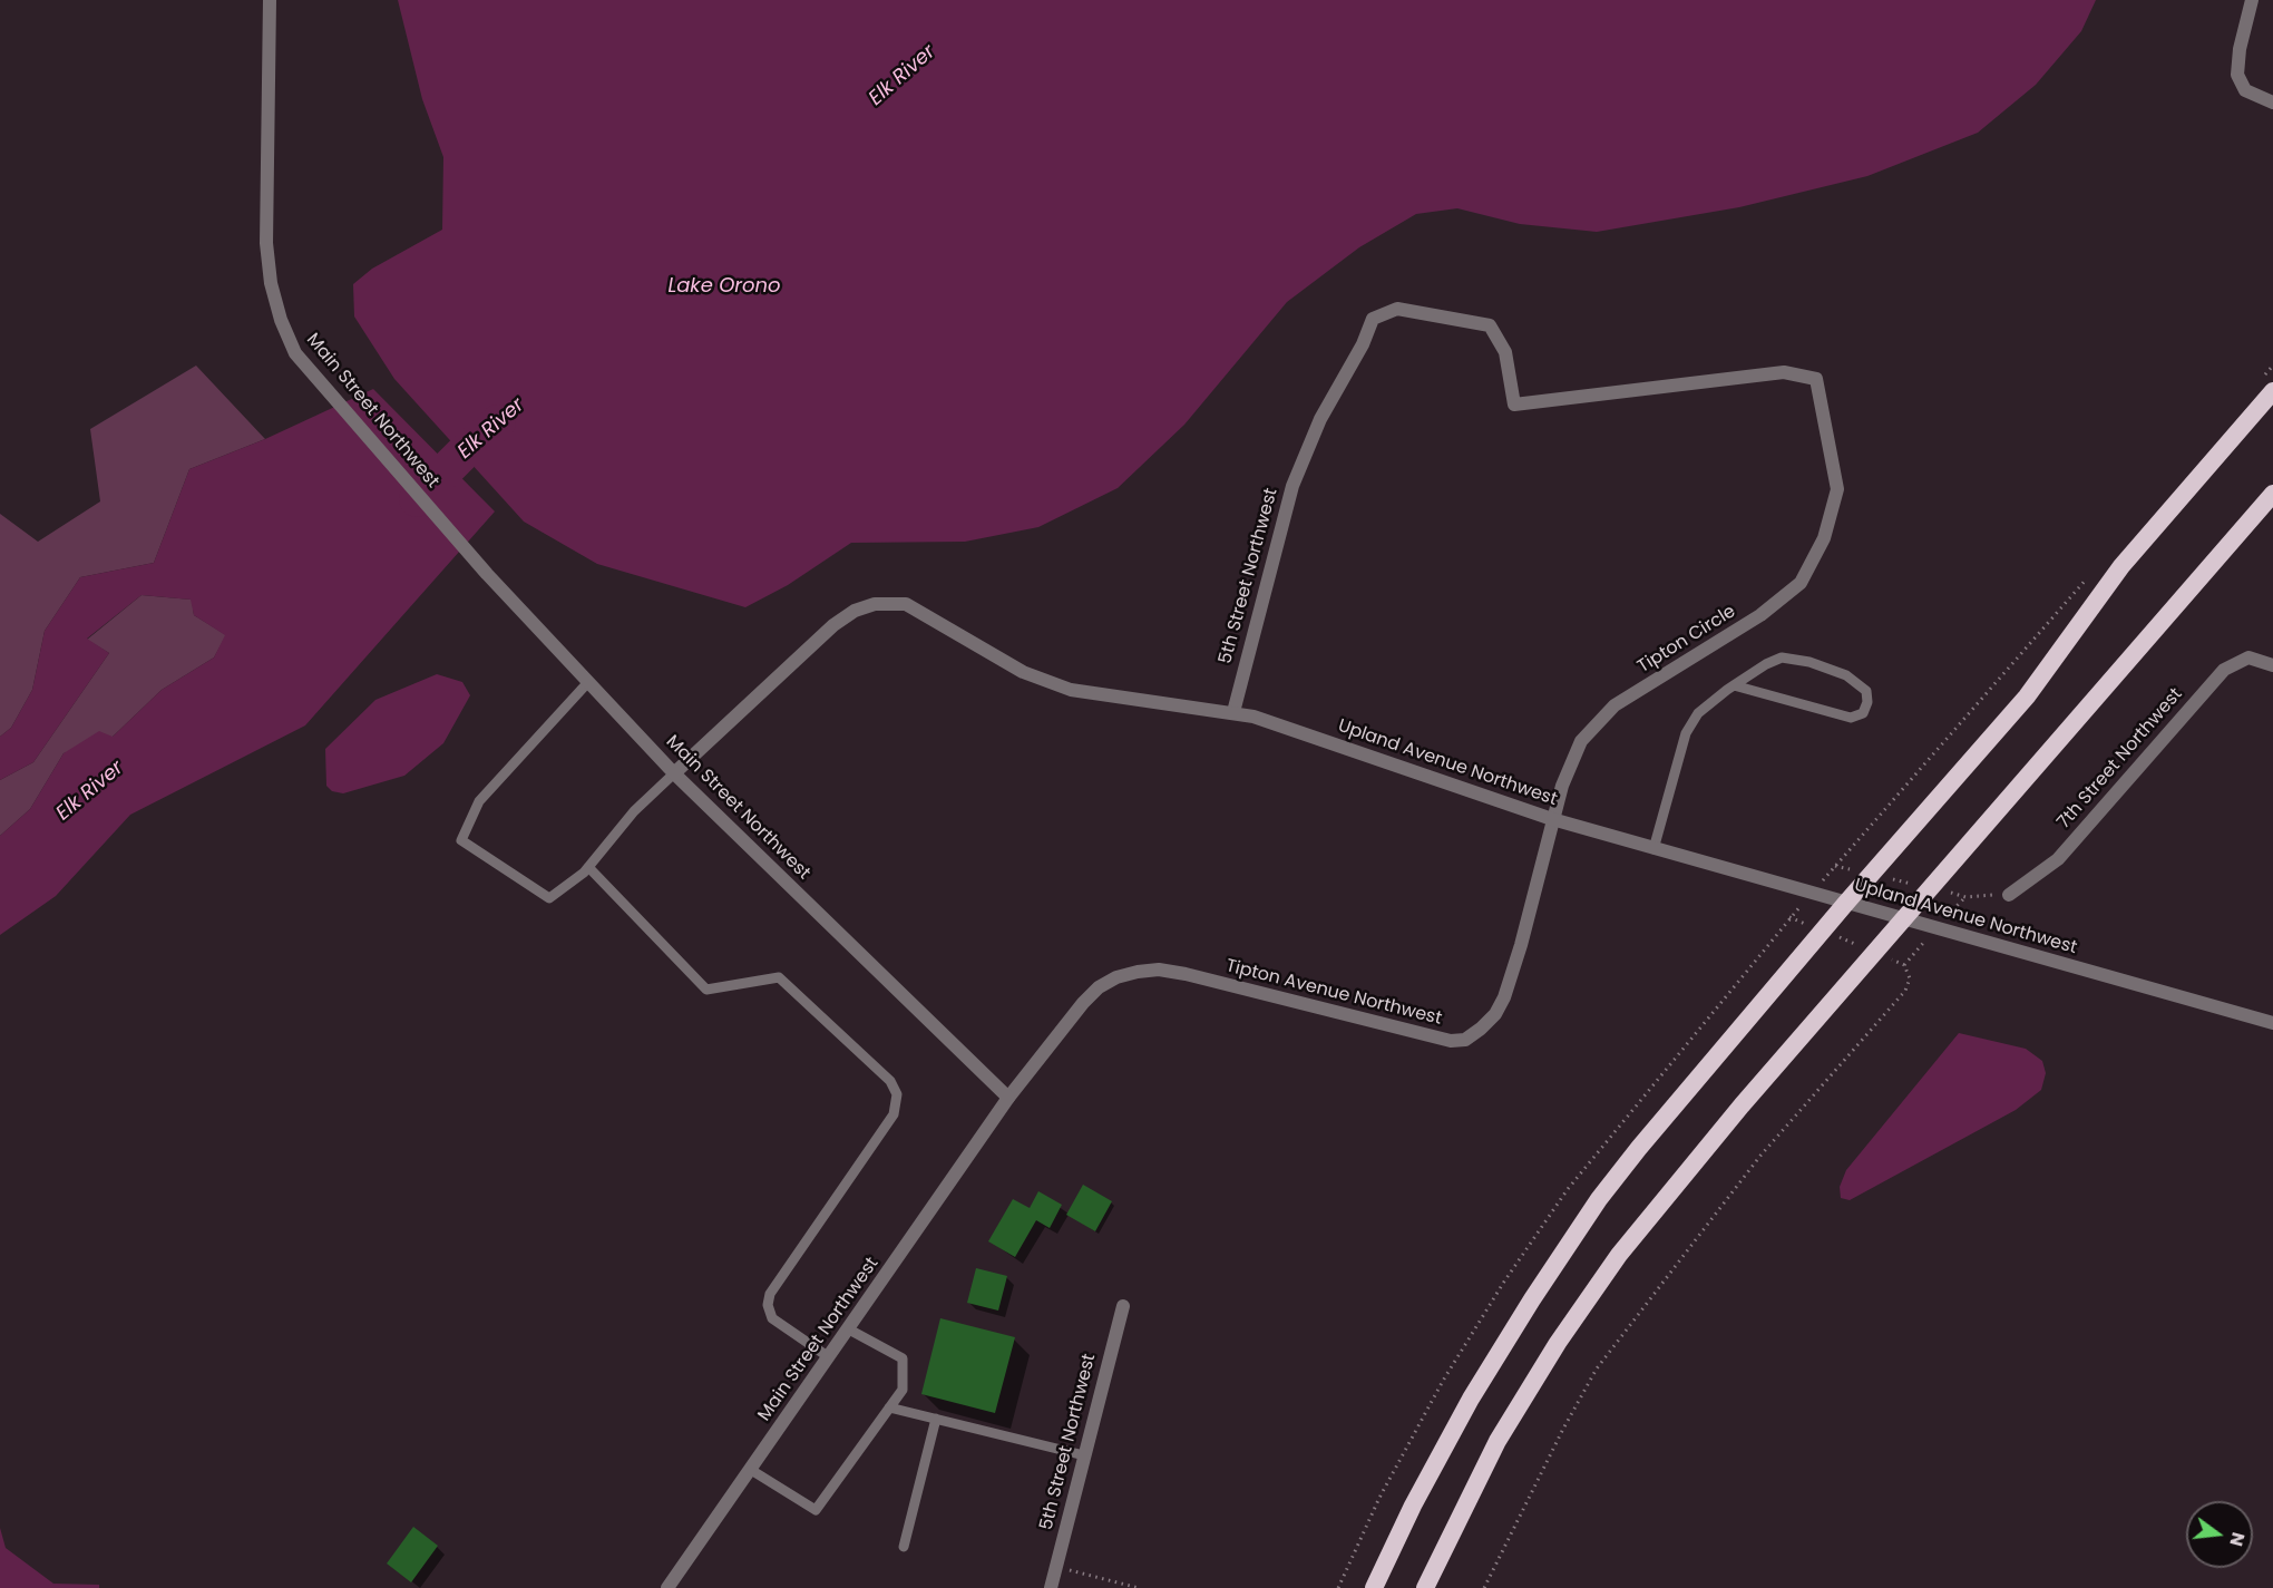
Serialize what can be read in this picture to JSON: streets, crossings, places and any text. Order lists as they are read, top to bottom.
{
  "streets": {
    "street": [
      "Main Street Northwest",
      "5th Street Northwest",
      "Tipton Circle",
      "7th Street Northwest",
      "Upland Avenue Northwest",
      "Tipton Avenue Northwest"
    ]
  },
  "crossings": [
    ["Main Street Northwest", "Upland Avenue Northwest"],
    ["Main Street Northwest", "Tipton Avenue Northwest"],
    ["5th Street Northwest", "Tipton Circle"],
    ["5th Street Northwest", "Upland Avenue Northwest"],
    ["Tipton Circle", "Upland Avenue Northwest"],
    ["Tipton Circle", "Tipton Avenue Northwest"],
    ["Upland Avenue Northwest", "Tipton Avenue Northwest"]
  ],
  "water": ["Elk River", "Lake Orono"],
  "north": "right"
}
